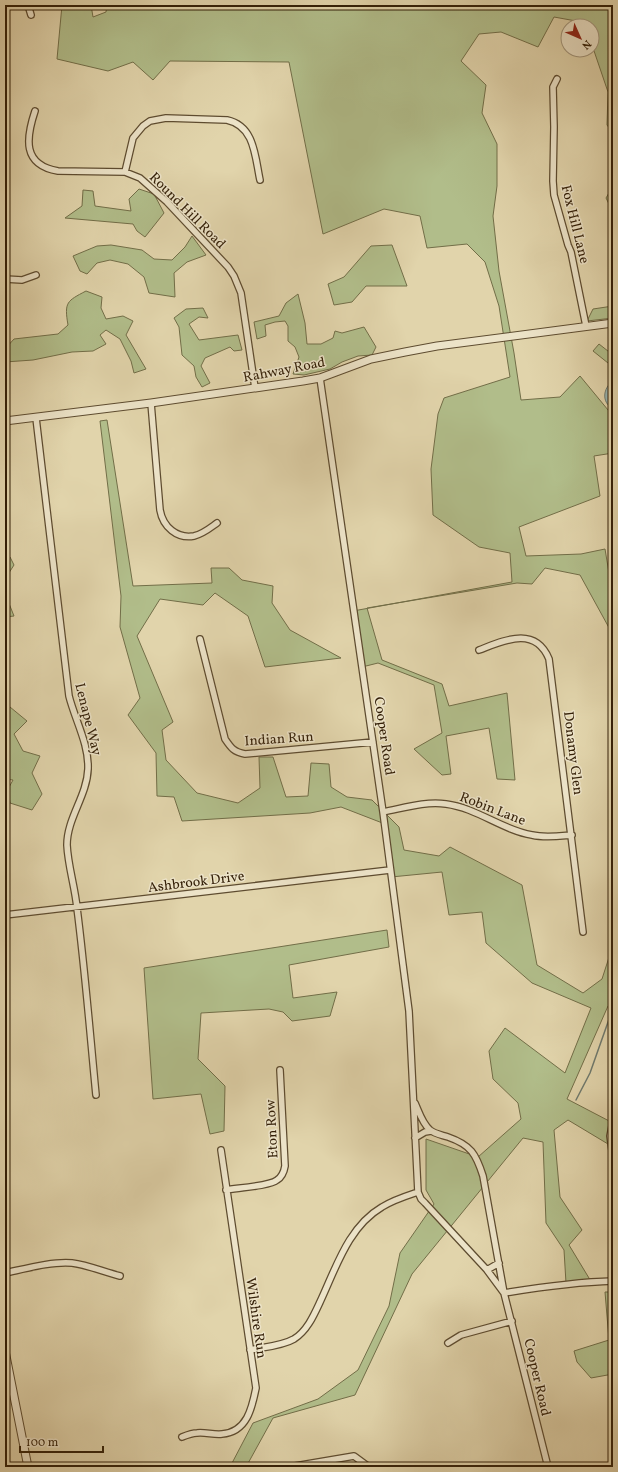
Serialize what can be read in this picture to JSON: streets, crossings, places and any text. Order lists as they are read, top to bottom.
{
  "streets": {
    "street": [
      "Round Hill Road",
      "Fox Hill Lane",
      "Rahway Road",
      "Lenape Way",
      "Cooper Road",
      "Indian Run",
      "Donamy Glen",
      "Robin Lane",
      "Ashbrook Drive",
      "Eton Row",
      "Wilshire Run"
    ]
  },
  "crossings": [
    ["Round Hill Road", "Rahway Road"],
    ["Fox Hill Lane", "Rahway Road"],
    ["Rahway Road", "Lenape Way"],
    ["Rahway Road", "Cooper Road"],
    ["Lenape Way", "Ashbrook Drive"],
    ["Cooper Road", "Indian Run"],
    ["Cooper Road", "Robin Lane"],
    ["Cooper Road", "Ashbrook Drive"],
    ["Donamy Glen", "Robin Lane"],
    ["Eton Row", "Wilshire Run"]
  ],
  "scale_bar": "100 m",
  "north": "bottom right"
}
